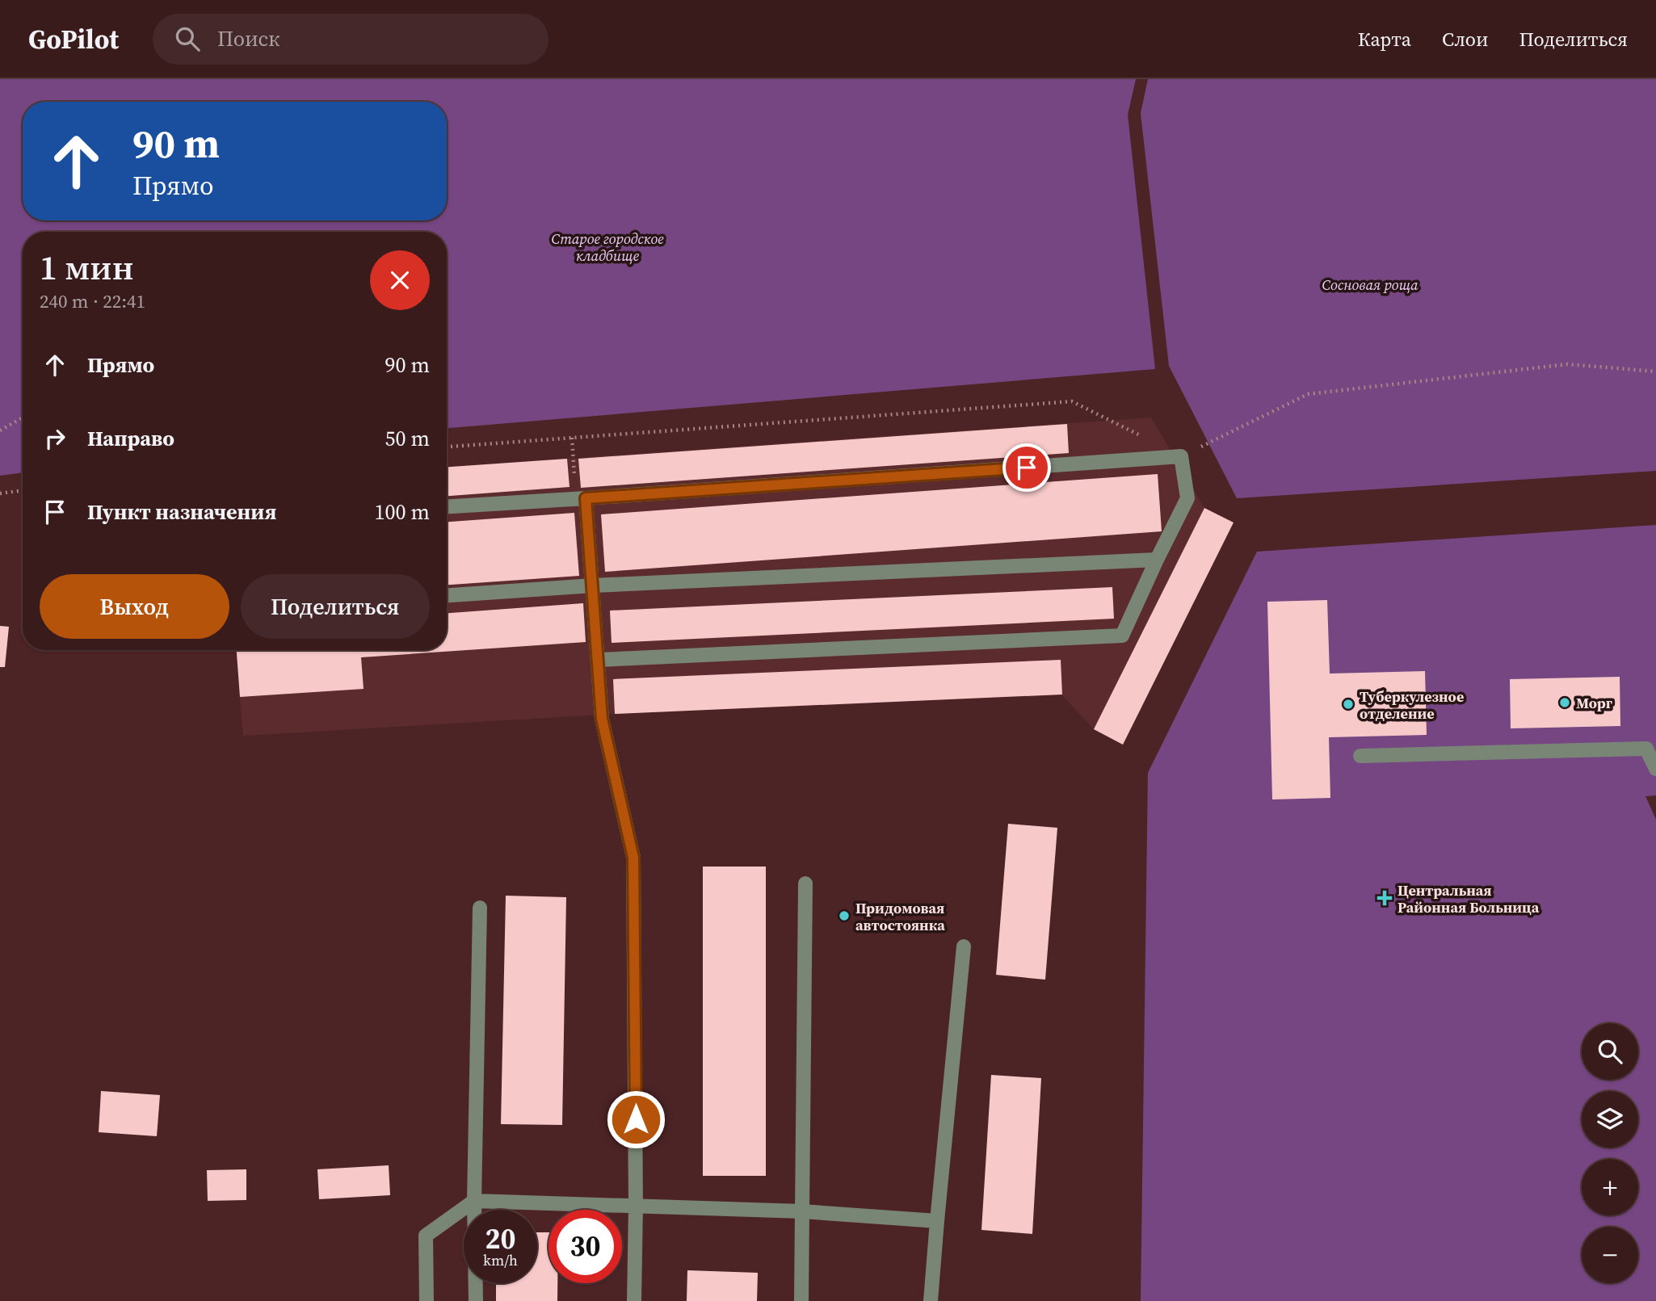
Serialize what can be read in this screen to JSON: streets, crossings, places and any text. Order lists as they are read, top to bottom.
{
  "parks": ["Старое городское кладбище", "Сосновая роща"],
  "places": {
    "other": ["Морг", "Туберкулезное отделение", "Придомовая автостоянка"],
    "health": ["Центральная Районная Больница"]
  },
  "page": {
    "header": "GoPilot",
    "search": "Поиск",
    "nav": ["Карта", "Слои", "Поделиться"],
    "turn": ["90 m", "Прямо"],
    "heading": ["1 мин", "240 m · 22:41"],
    "list": [
      {
        "name": "Прямо",
        "value": "90 m"
      },
      {
        "name": "Направо",
        "value": "50 m"
      },
      {
        "name": "Пункт назначения",
        "value": "100 m"
      }
    ],
    "buttons": ["Выход", "Поделиться"],
    "map_buttons": ["+", "−"],
    "speed": "20 km/h",
    "limit": "30"
  }
}
